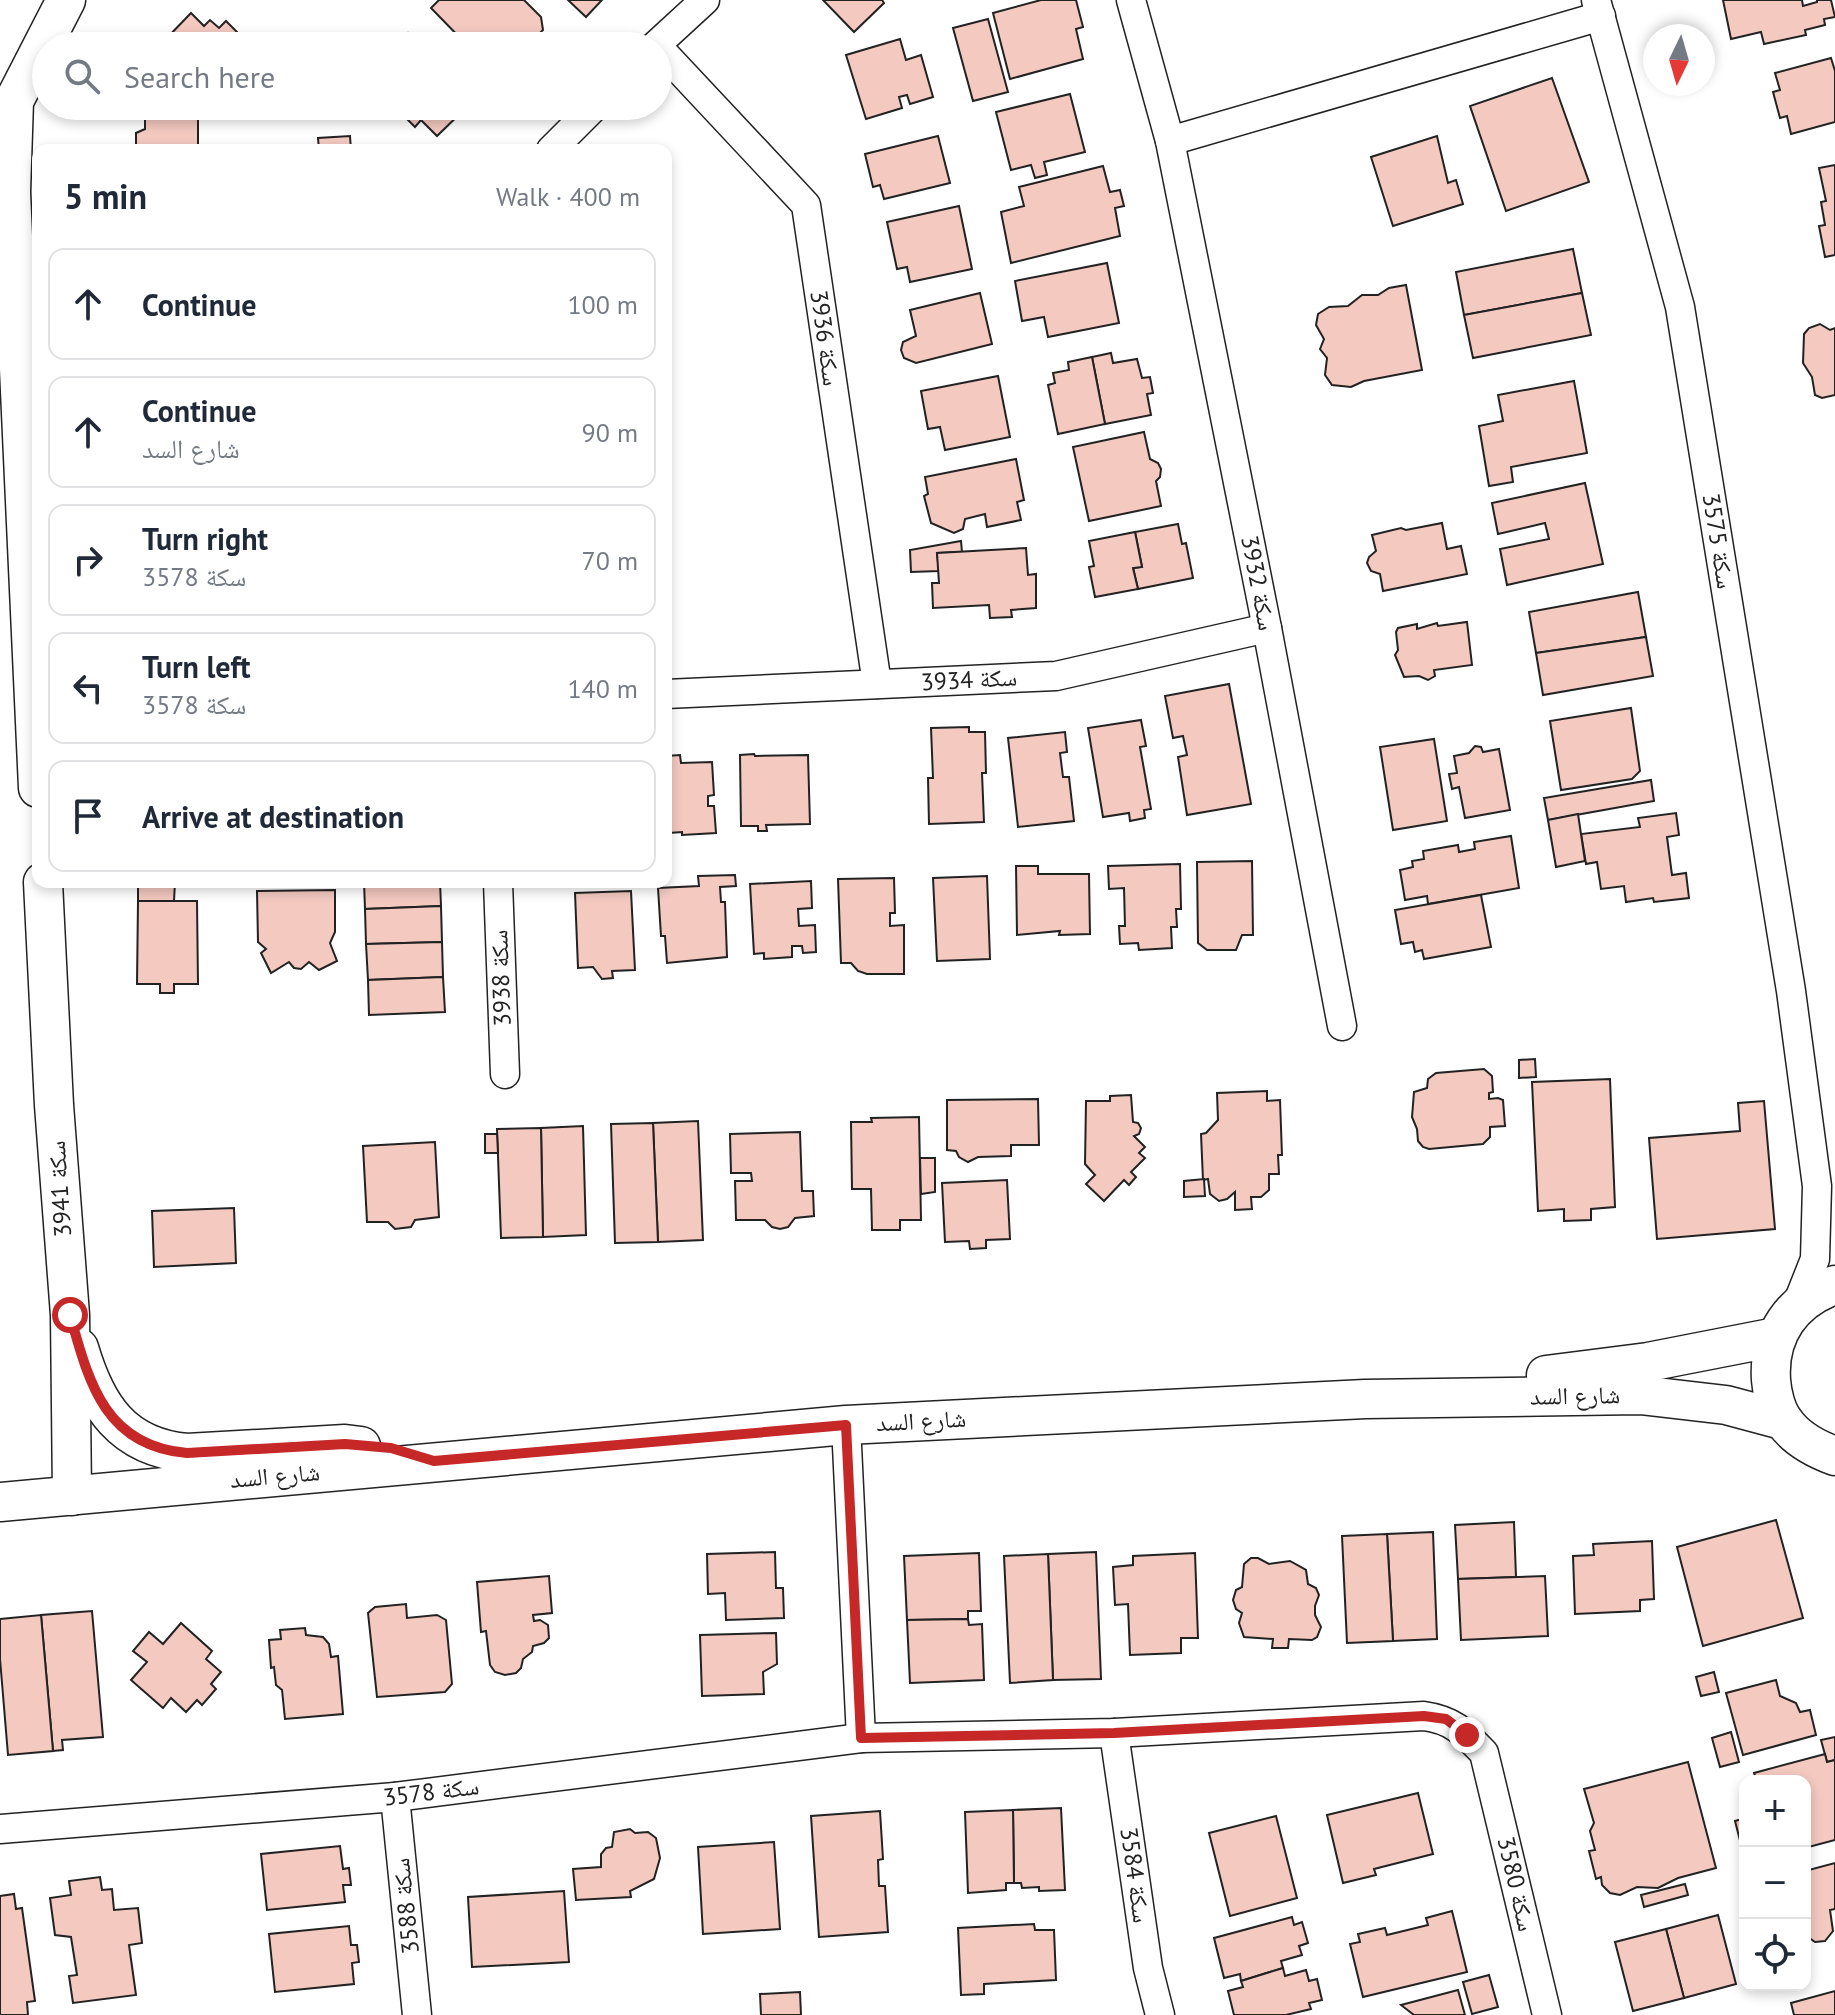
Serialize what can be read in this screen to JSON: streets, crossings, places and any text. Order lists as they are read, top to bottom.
{
  "streets": {
    "street": [
      "سكة 3936",
      "سكة 3575",
      "سكة 3932",
      "سكة 3934",
      "سكة 3938",
      "سكة 3941",
      "شارع السد",
      "سكة 3578",
      "سكة 3584",
      "سكة 3580",
      "سكة 3588"
    ]
  },
  "crossings": [
    ["سكة 3936", "سكة 3934"],
    ["سكة 3575", "شارع السد"],
    ["سكة 3932", "سكة 3934"],
    ["سكة 3941", "شارع السد"],
    ["سكة 3578", "سكة 3584"],
    ["سكة 3578", "سكة 3580"],
    ["سكة 3578", "سكة 3588"]
  ],
  "north": "bottom",
  "page": {
    "search": "Search here",
    "heading": ["5 min", "Walk · 400 m"],
    "list": [
      ["Continue", "100 m"],
      ["Continue", "شارع السد", "90 m"],
      ["Turn right", "سكة 3578", "70 m"],
      ["Turn left", "سكة 3578", "140 m"],
      "Arrive at destination"
    ],
    "map_buttons": ["+", "−"]
  }
}
